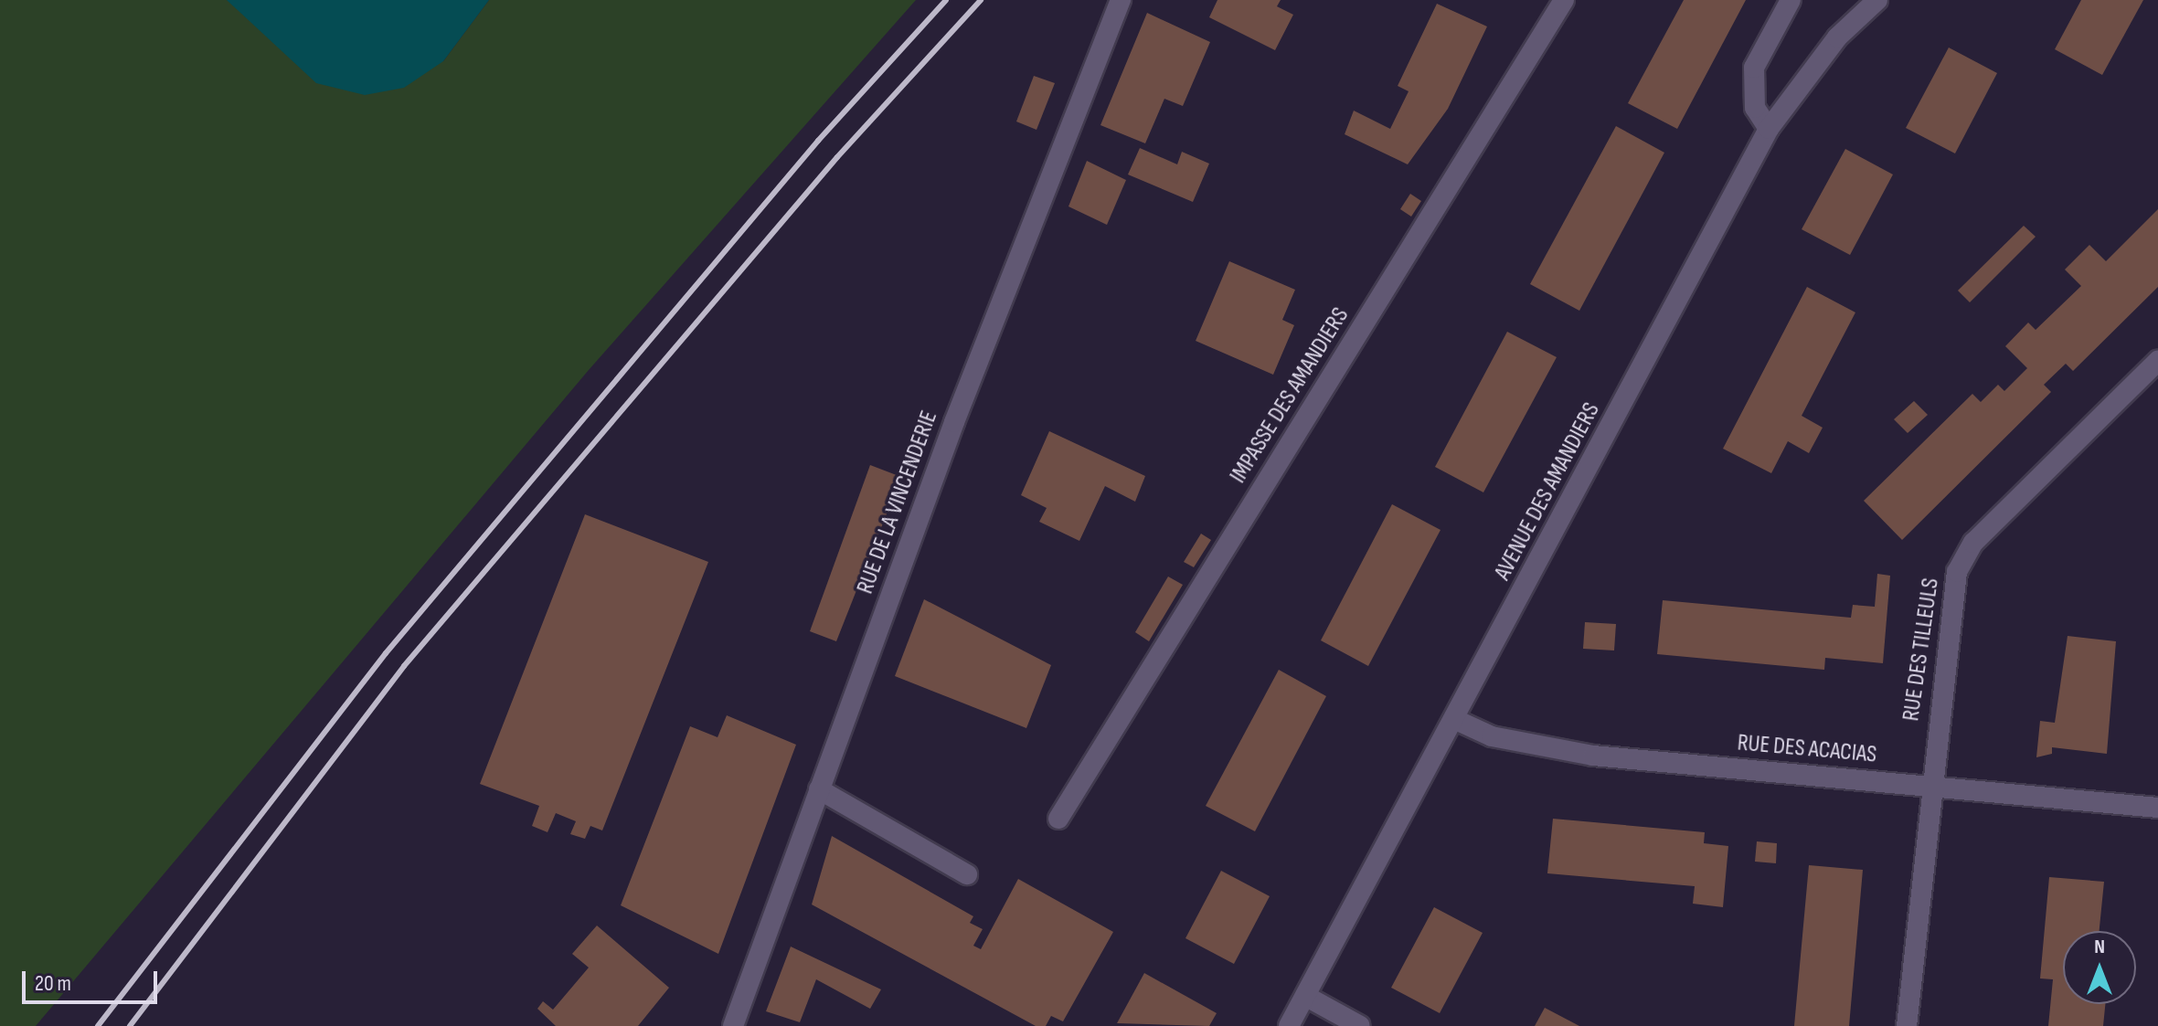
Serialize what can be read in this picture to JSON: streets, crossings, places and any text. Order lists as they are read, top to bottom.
{
  "streets": {
    "street": [
      "IMPASSE DES AMANDIERS",
      "AVENUE DES AMANDIERS",
      "RUE DE LA VINCENDERIE",
      "RUE DES TILLEULS",
      "RUE DES ACACIAS"
    ]
  },
  "crossings": [
    ["AVENUE DES AMANDIERS", "RUE DES ACACIAS"],
    ["RUE DES TILLEULS", "RUE DES ACACIAS"]
  ],
  "scale_bar": "20 m",
  "north": "top"
}
